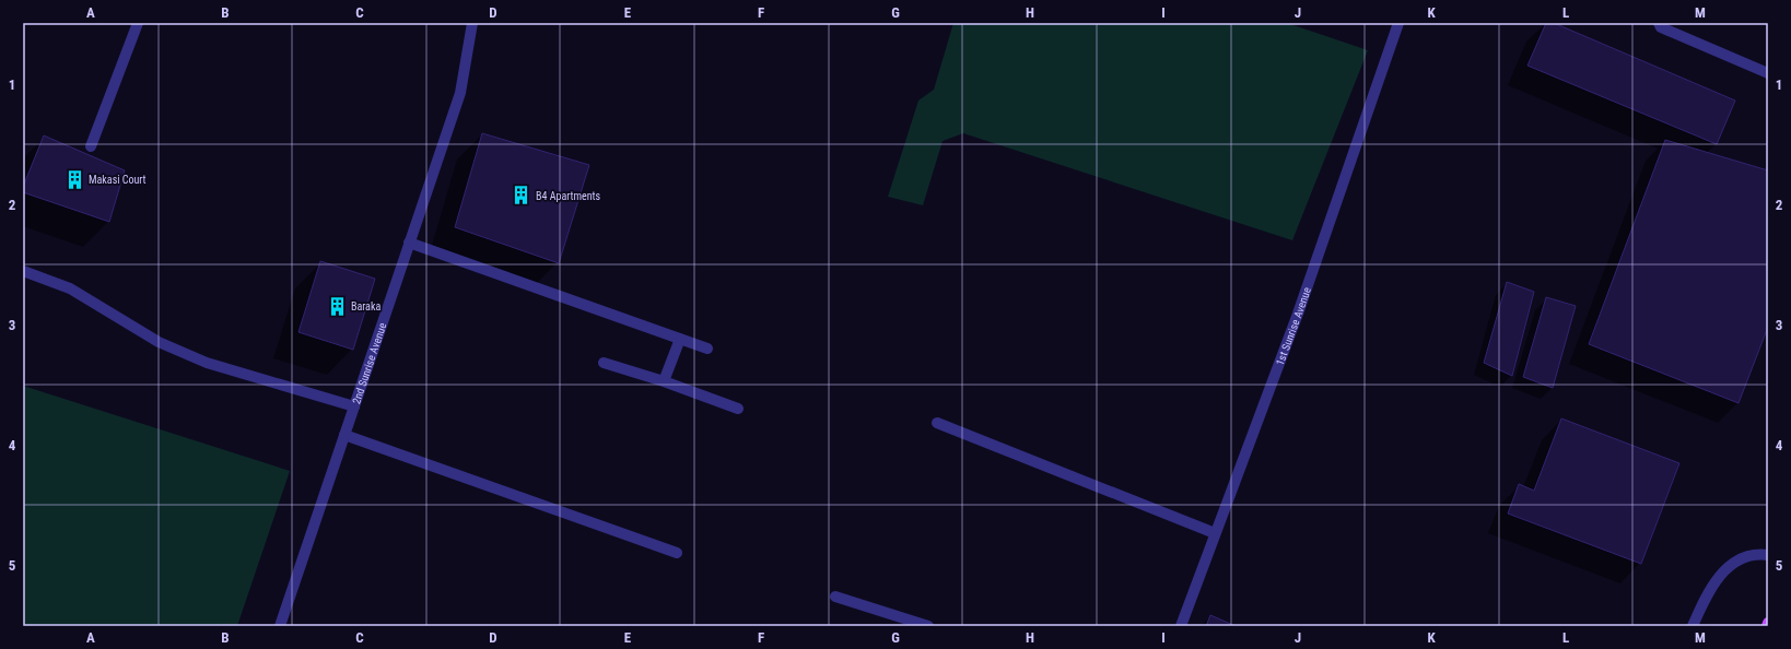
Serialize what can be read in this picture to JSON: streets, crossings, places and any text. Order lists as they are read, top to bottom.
{
  "streets": {
    "street": ["1st Sunrise Avenue", "2nd Sunrise Avenue"]
  },
  "places": {
    "building": ["Makasi Court", "B4 Apartments", "Baraka"]
  },
  "grid": {
    "columns": [
      "A",
      "B",
      "C",
      "D",
      "E",
      "F",
      "G",
      "H",
      "I",
      "J",
      "K",
      "L",
      "M"
    ],
    "rows": [
      "1",
      "2",
      "3",
      "4",
      "5"
    ]
  }
}
